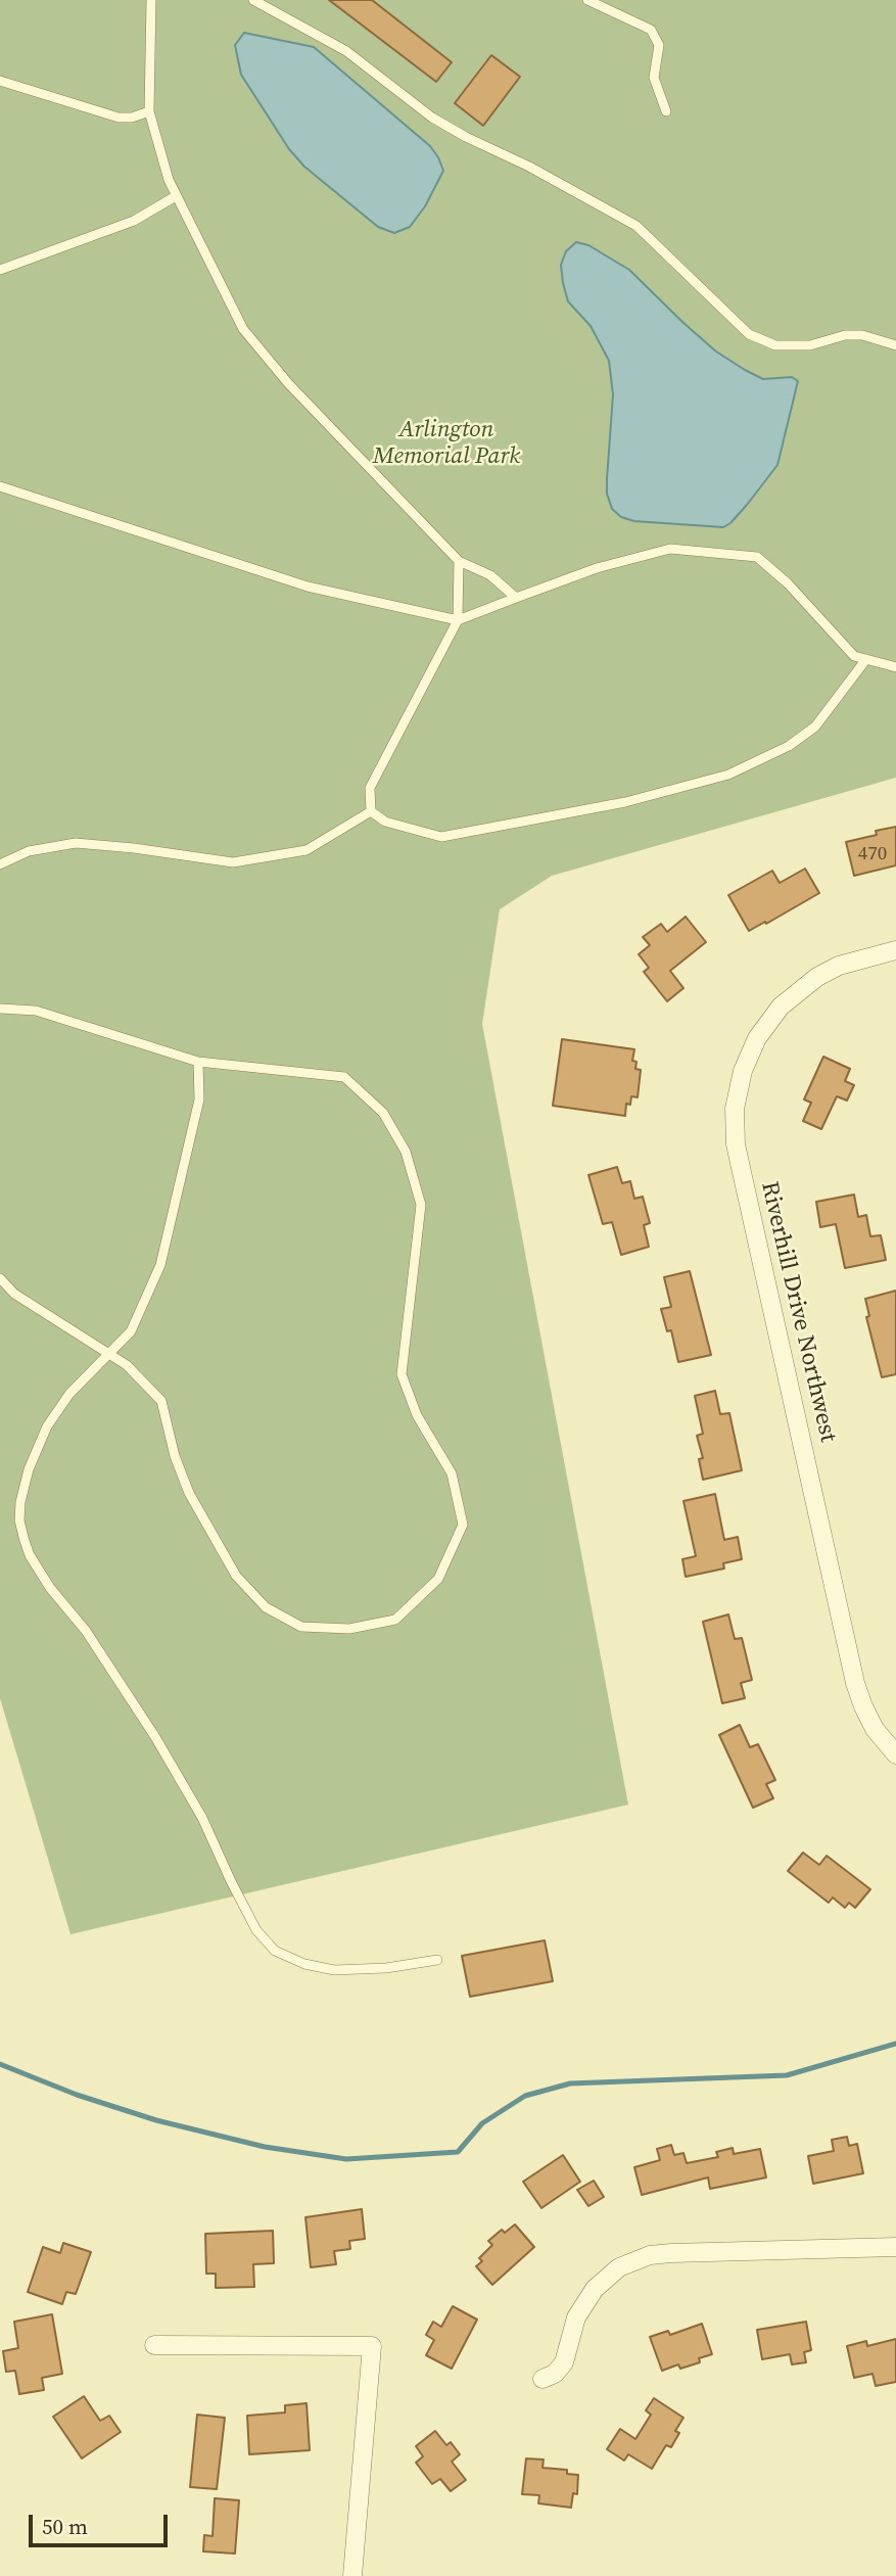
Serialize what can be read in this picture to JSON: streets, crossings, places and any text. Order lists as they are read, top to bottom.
{
  "streets": {
    "street": ["Riverhill Drive Northwest"]
  },
  "parks": ["Arlington Memorial Park"],
  "house_numbers": ["470"],
  "scale_bar": "50 m"
}
